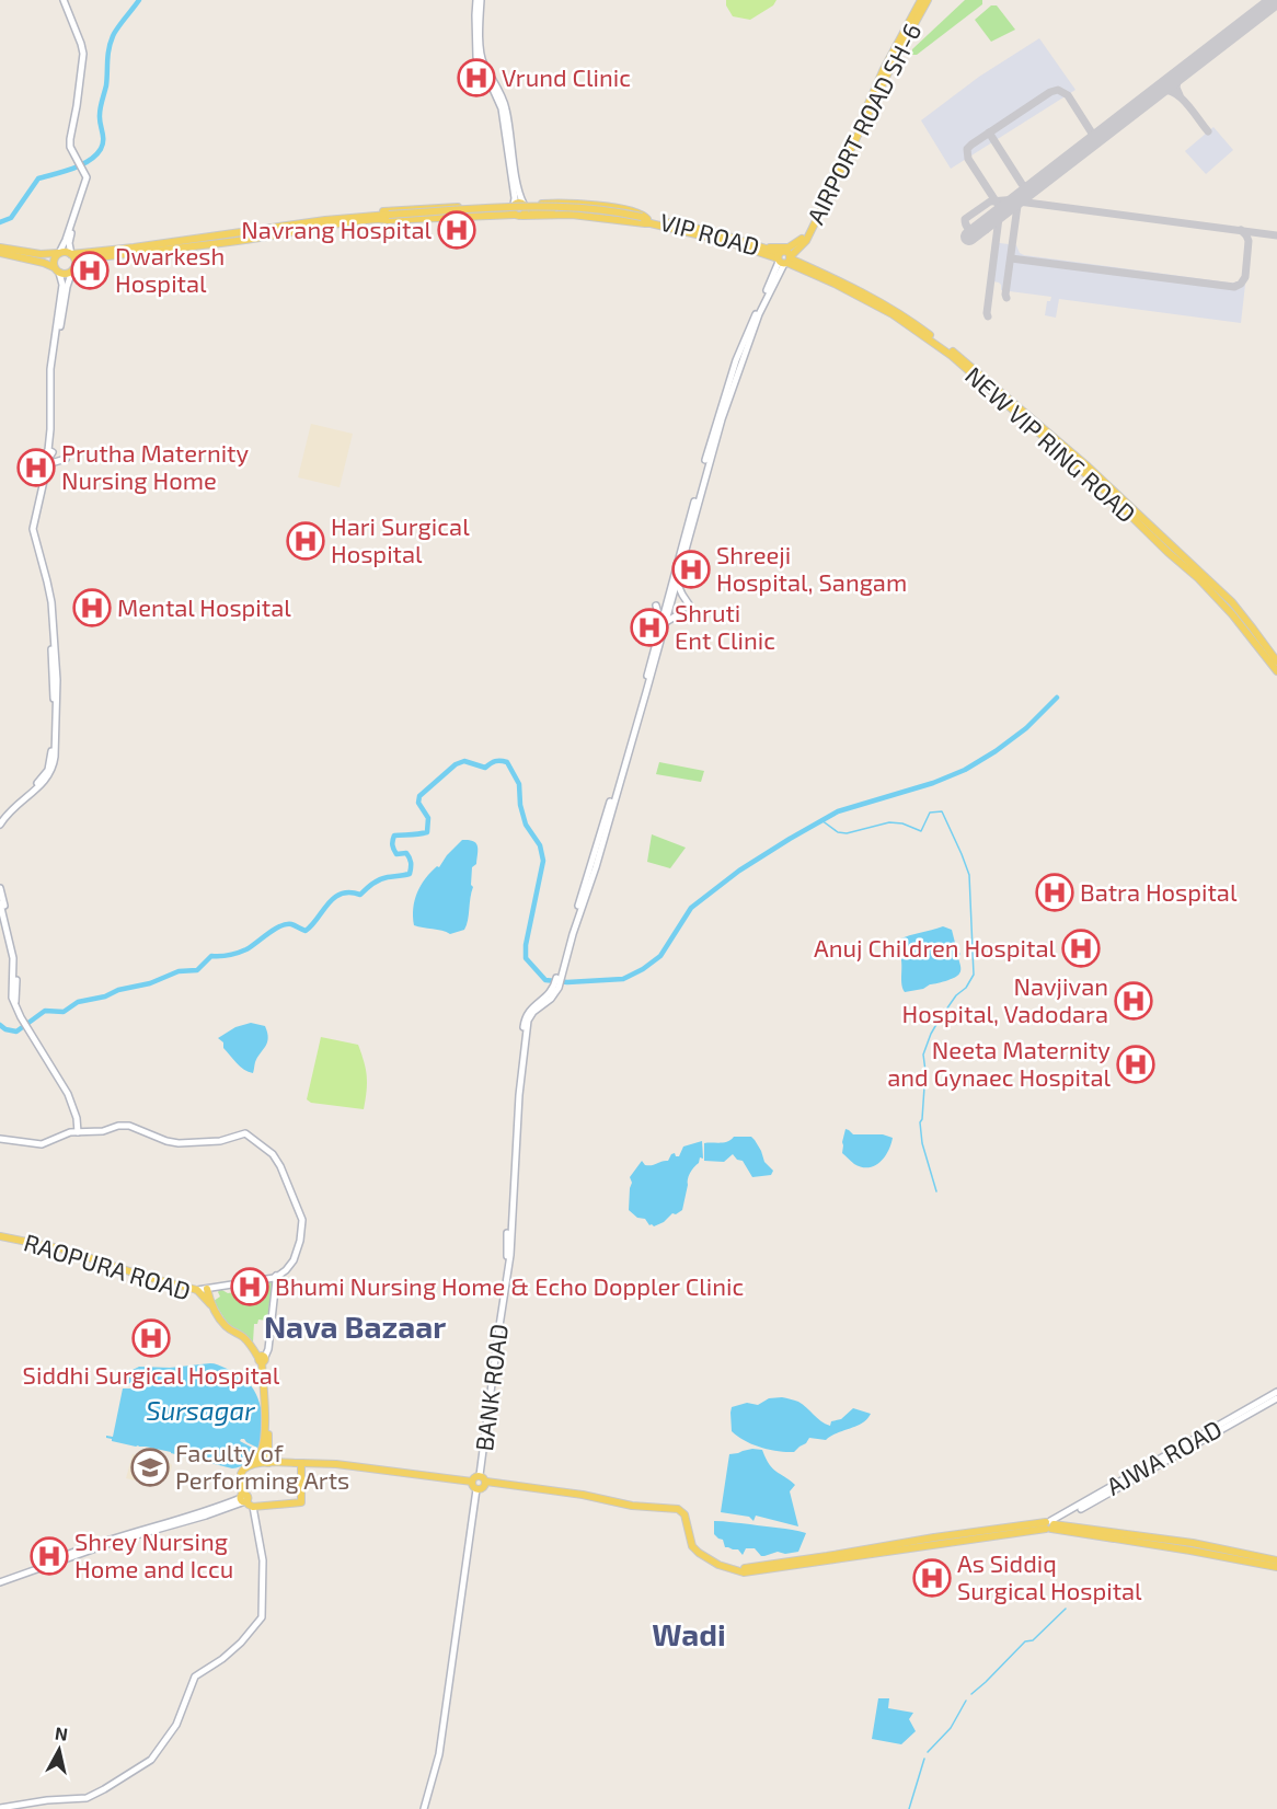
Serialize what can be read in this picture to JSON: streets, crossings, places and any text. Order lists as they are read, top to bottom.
{
  "streets": {
    "main road": [
      "AIRPORT ROAD SH-6",
      "VIP ROAD",
      "NEW VIP RING ROAD",
      "RAOPURA ROAD",
      "BANK ROAD",
      "AJWA ROAD"
    ]
  },
  "crossings": [
    ["AIRPORT ROAD SH-6", "VIP ROAD"],
    ["AIRPORT ROAD SH-6", "NEW VIP RING ROAD"],
    ["VIP ROAD", "NEW VIP RING ROAD"]
  ],
  "districts": ["Nava Bazaar", "Wadi"],
  "water": ["Sursagar"],
  "places": {
    "hospital": [
      "Vrund Clinic",
      "Navrang Hospital",
      "Dwarkesh Hospital",
      "Prutha Maternity Nursing Home",
      "Hari Surgical Hospital",
      "Shreeji Hospital, Sangam",
      "Mental Hospital",
      "Shruti Ent Clinic",
      "Batra Hospital",
      "Anuj Children Hospital",
      "Navjivan Hospital, Vadodara",
      "Neeta Maternity and Gynaec Hospital",
      "Bhumi Nursing Home & Echo Doppler Clinic",
      "Siddhi Surgical Hospital",
      "Shrey Nursing Home and Iccu",
      "As Siddiq Surgical Hospital"
    ],
    "school or university": ["Faculty of Performing Arts"]
  },
  "north": "top"
}
